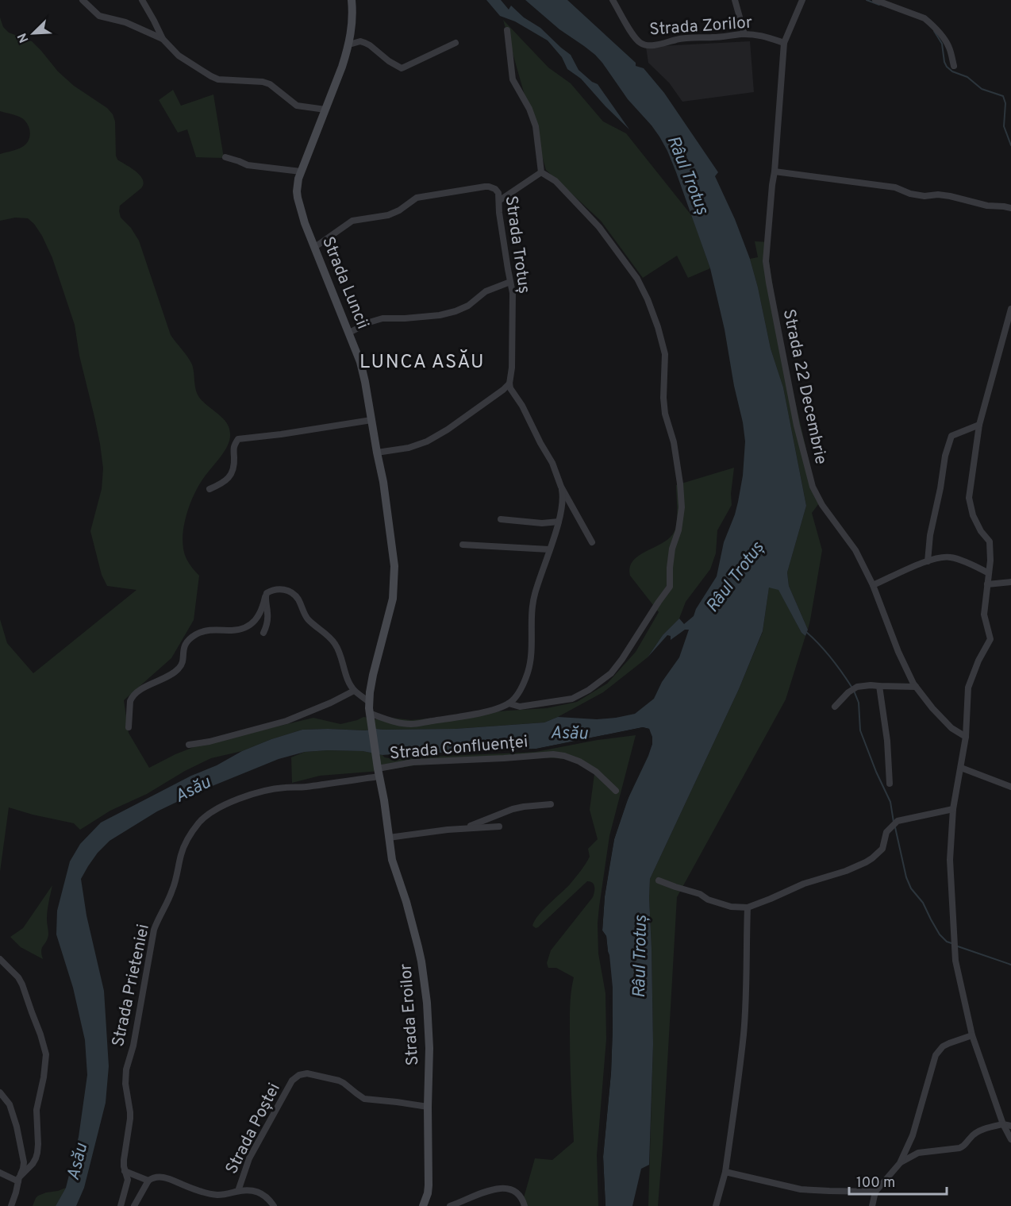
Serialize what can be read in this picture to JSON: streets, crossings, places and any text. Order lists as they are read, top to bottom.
{
  "streets": {
    "main road": ["Strada Luncii", "Strada Eroilor"],
    "street": [
      "Strada Zorilor",
      "Strada Trotuș",
      "Strada 22 Decembrie",
      "Strada Confluenței",
      "Strada Prieteniei",
      "Strada Poștei"
    ]
  },
  "crossings": [
    ["Strada Zorilor", "Strada 22 Decembrie"],
    ["Strada Trotuș", "Strada Luncii"],
    ["Strada Luncii", "Strada Confluenței"],
    ["Strada Luncii", "Strada Prieteniei"],
    ["Strada Luncii", "Strada Eroilor"],
    ["Strada Confluenței", "Strada Prieteniei"],
    ["Strada Confluenței", "Strada Eroilor"],
    ["Strada Prieteniei", "Strada Eroilor"],
    ["Strada Eroilor", "Strada Poștei"]
  ],
  "districts": ["LUNCA ASĂU"],
  "water": ["Râul Trotuș", "Asău"],
  "scale_bar": "100 m",
  "north": "bottom left"
}
